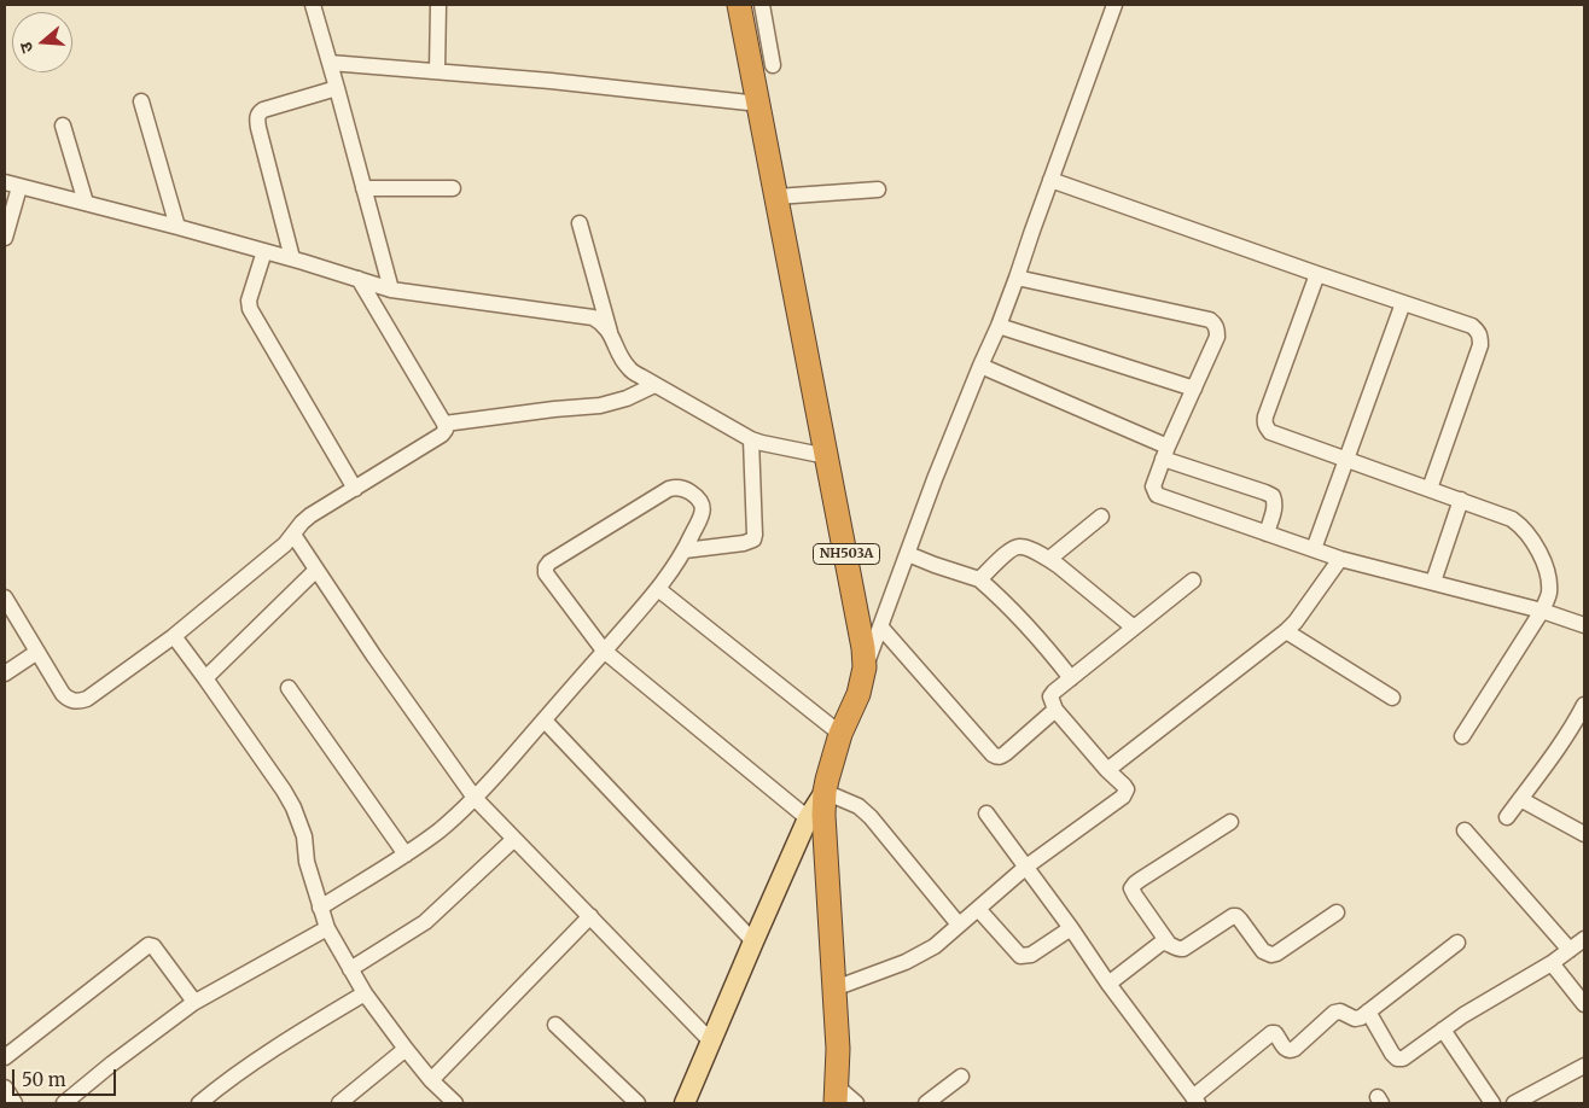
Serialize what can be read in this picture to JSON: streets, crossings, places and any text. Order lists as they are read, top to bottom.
{
  "streets": {
    "highway": ["NH503A"]
  },
  "scale_bar": "50 m",
  "north": "left"
}
